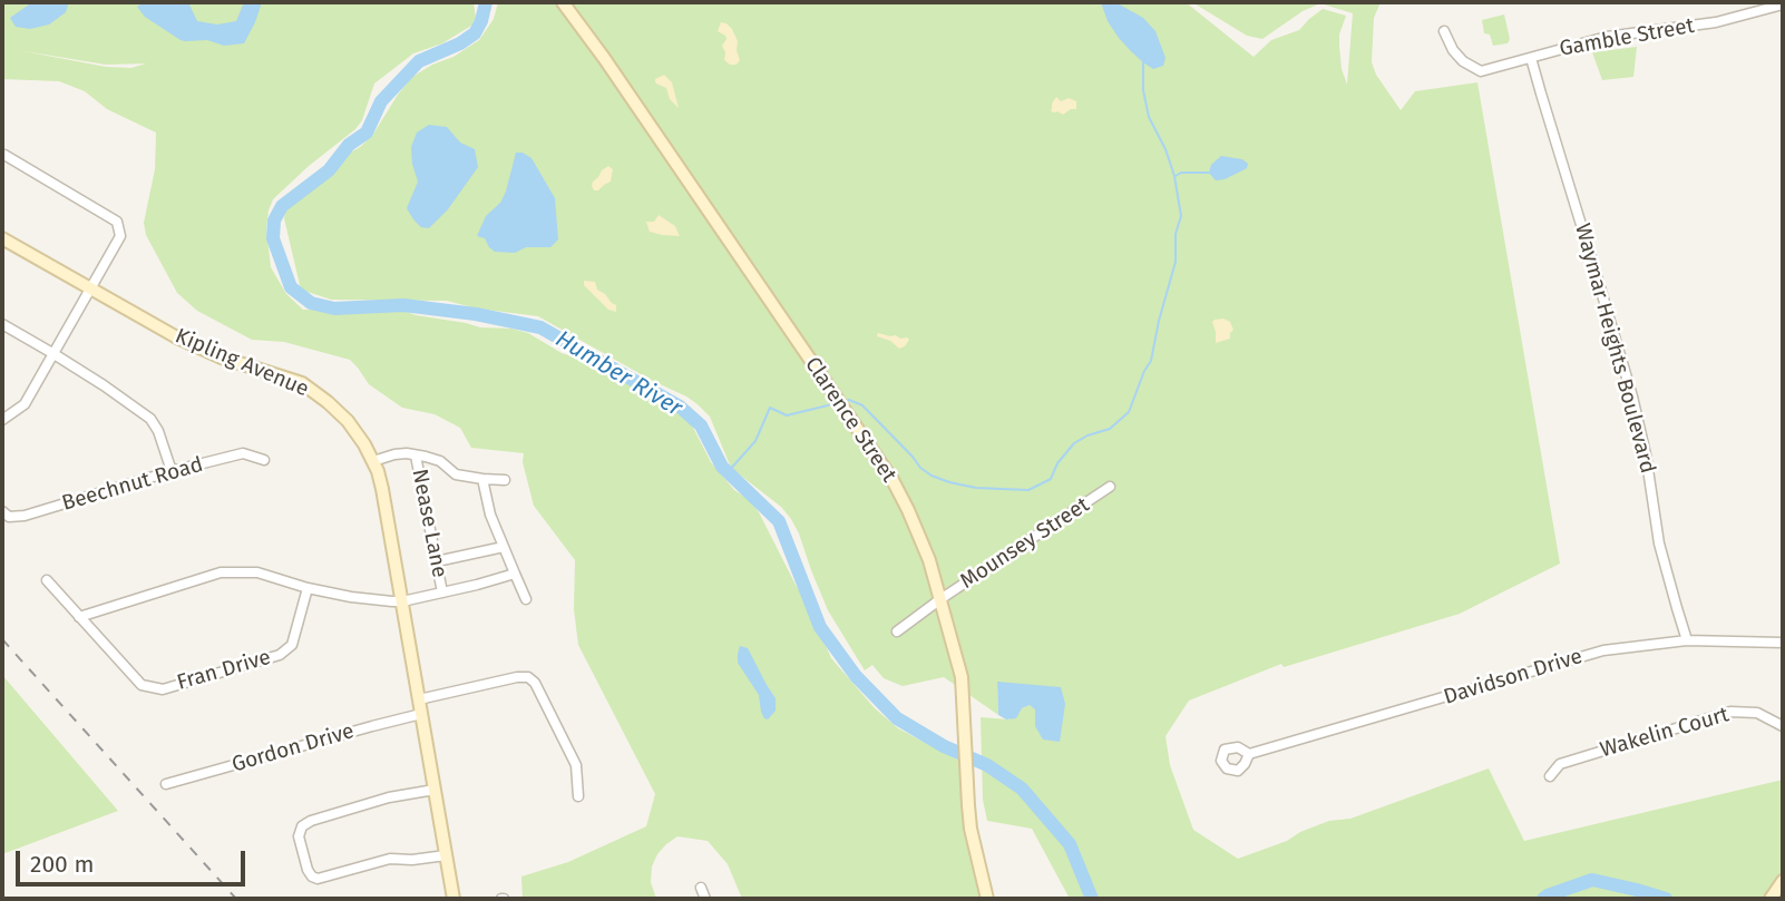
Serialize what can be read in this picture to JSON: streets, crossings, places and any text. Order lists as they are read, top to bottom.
{
  "streets": {
    "street": [
      "Gamble Street",
      "Waymar Heights Boulevard",
      "Kipling Avenue",
      "Clarence Street",
      "Beechnut Road",
      "Nease Lane",
      "Mounsey Street",
      "Fran Drive",
      "Davidson Drive",
      "Wakelin Court",
      "Gordon Drive"
    ]
  },
  "crossings": [
    ["Gamble Street", "Waymar Heights Boulevard"],
    ["Waymar Heights Boulevard", "Davidson Drive"],
    ["Kipling Avenue", "Gordon Drive"],
    ["Clarence Street", "Mounsey Street"]
  ],
  "water": ["Humber River"],
  "scale_bar": "200 m"
}
